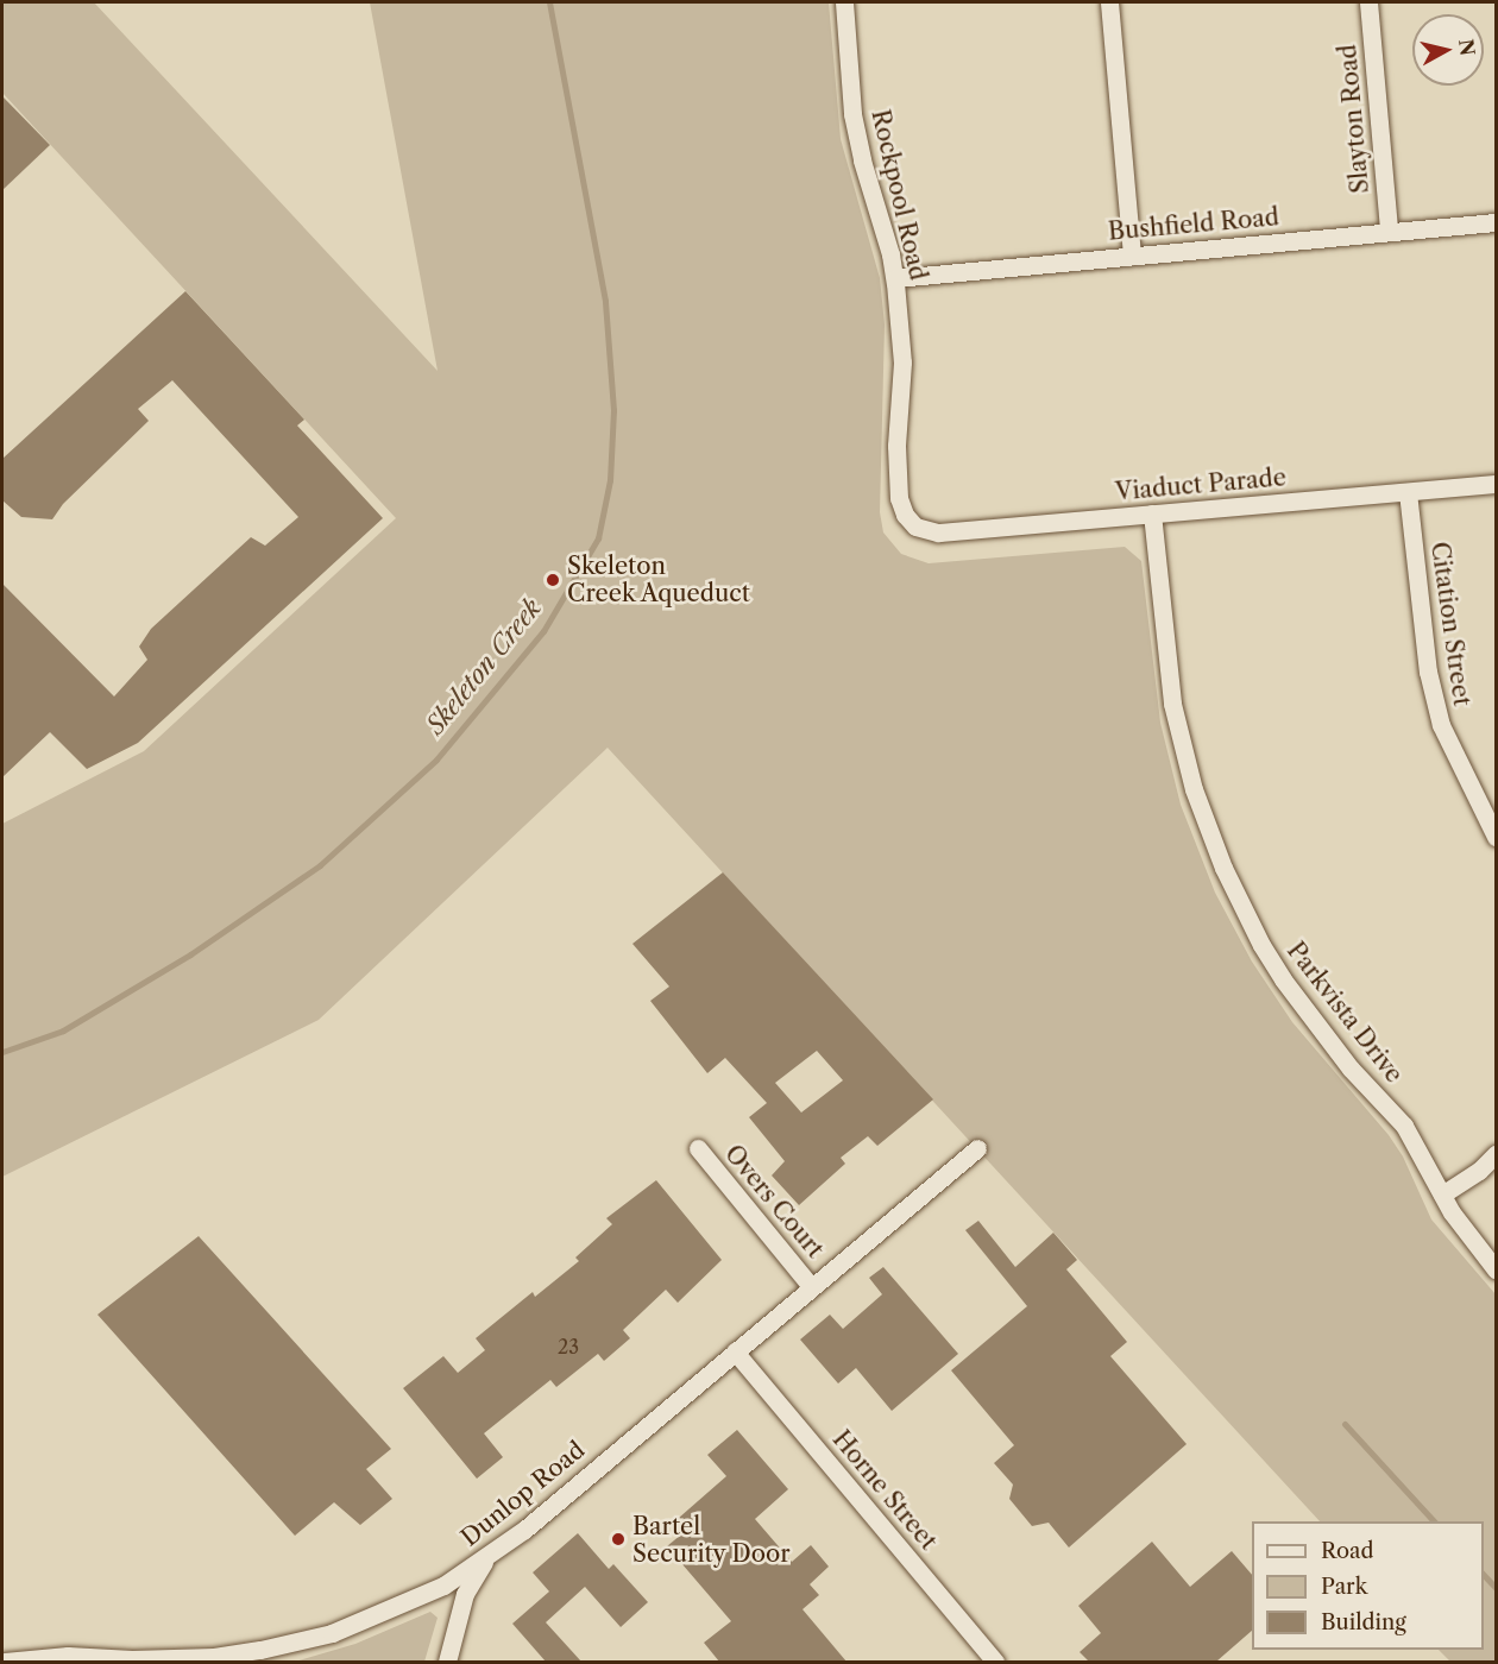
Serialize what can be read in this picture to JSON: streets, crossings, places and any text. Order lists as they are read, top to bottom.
{
  "streets": {
    "street": [
      "Slayton Road",
      "Rockpool Road",
      "Bushfield Road",
      "Viaduct Parade",
      "Citation Street",
      "Parkvista Drive",
      "Overs Court",
      "Horne Street",
      "Dunlop Road"
    ]
  },
  "crossings": [
    ["Slayton Road", "Bushfield Road"],
    ["Rockpool Road", "Bushfield Road"],
    ["Rockpool Road", "Viaduct Parade"],
    ["Viaduct Parade", "Citation Street"],
    ["Viaduct Parade", "Parkvista Drive"],
    ["Overs Court", "Dunlop Road"],
    ["Horne Street", "Dunlop Road"]
  ],
  "water": ["Skeleton Creek"],
  "places": ["Skeleton Creek Aqueduct", "Bartel Security Door"],
  "house_numbers": ["23"],
  "legend": ["Road", "Park", "Building"],
  "north": "right"
}
